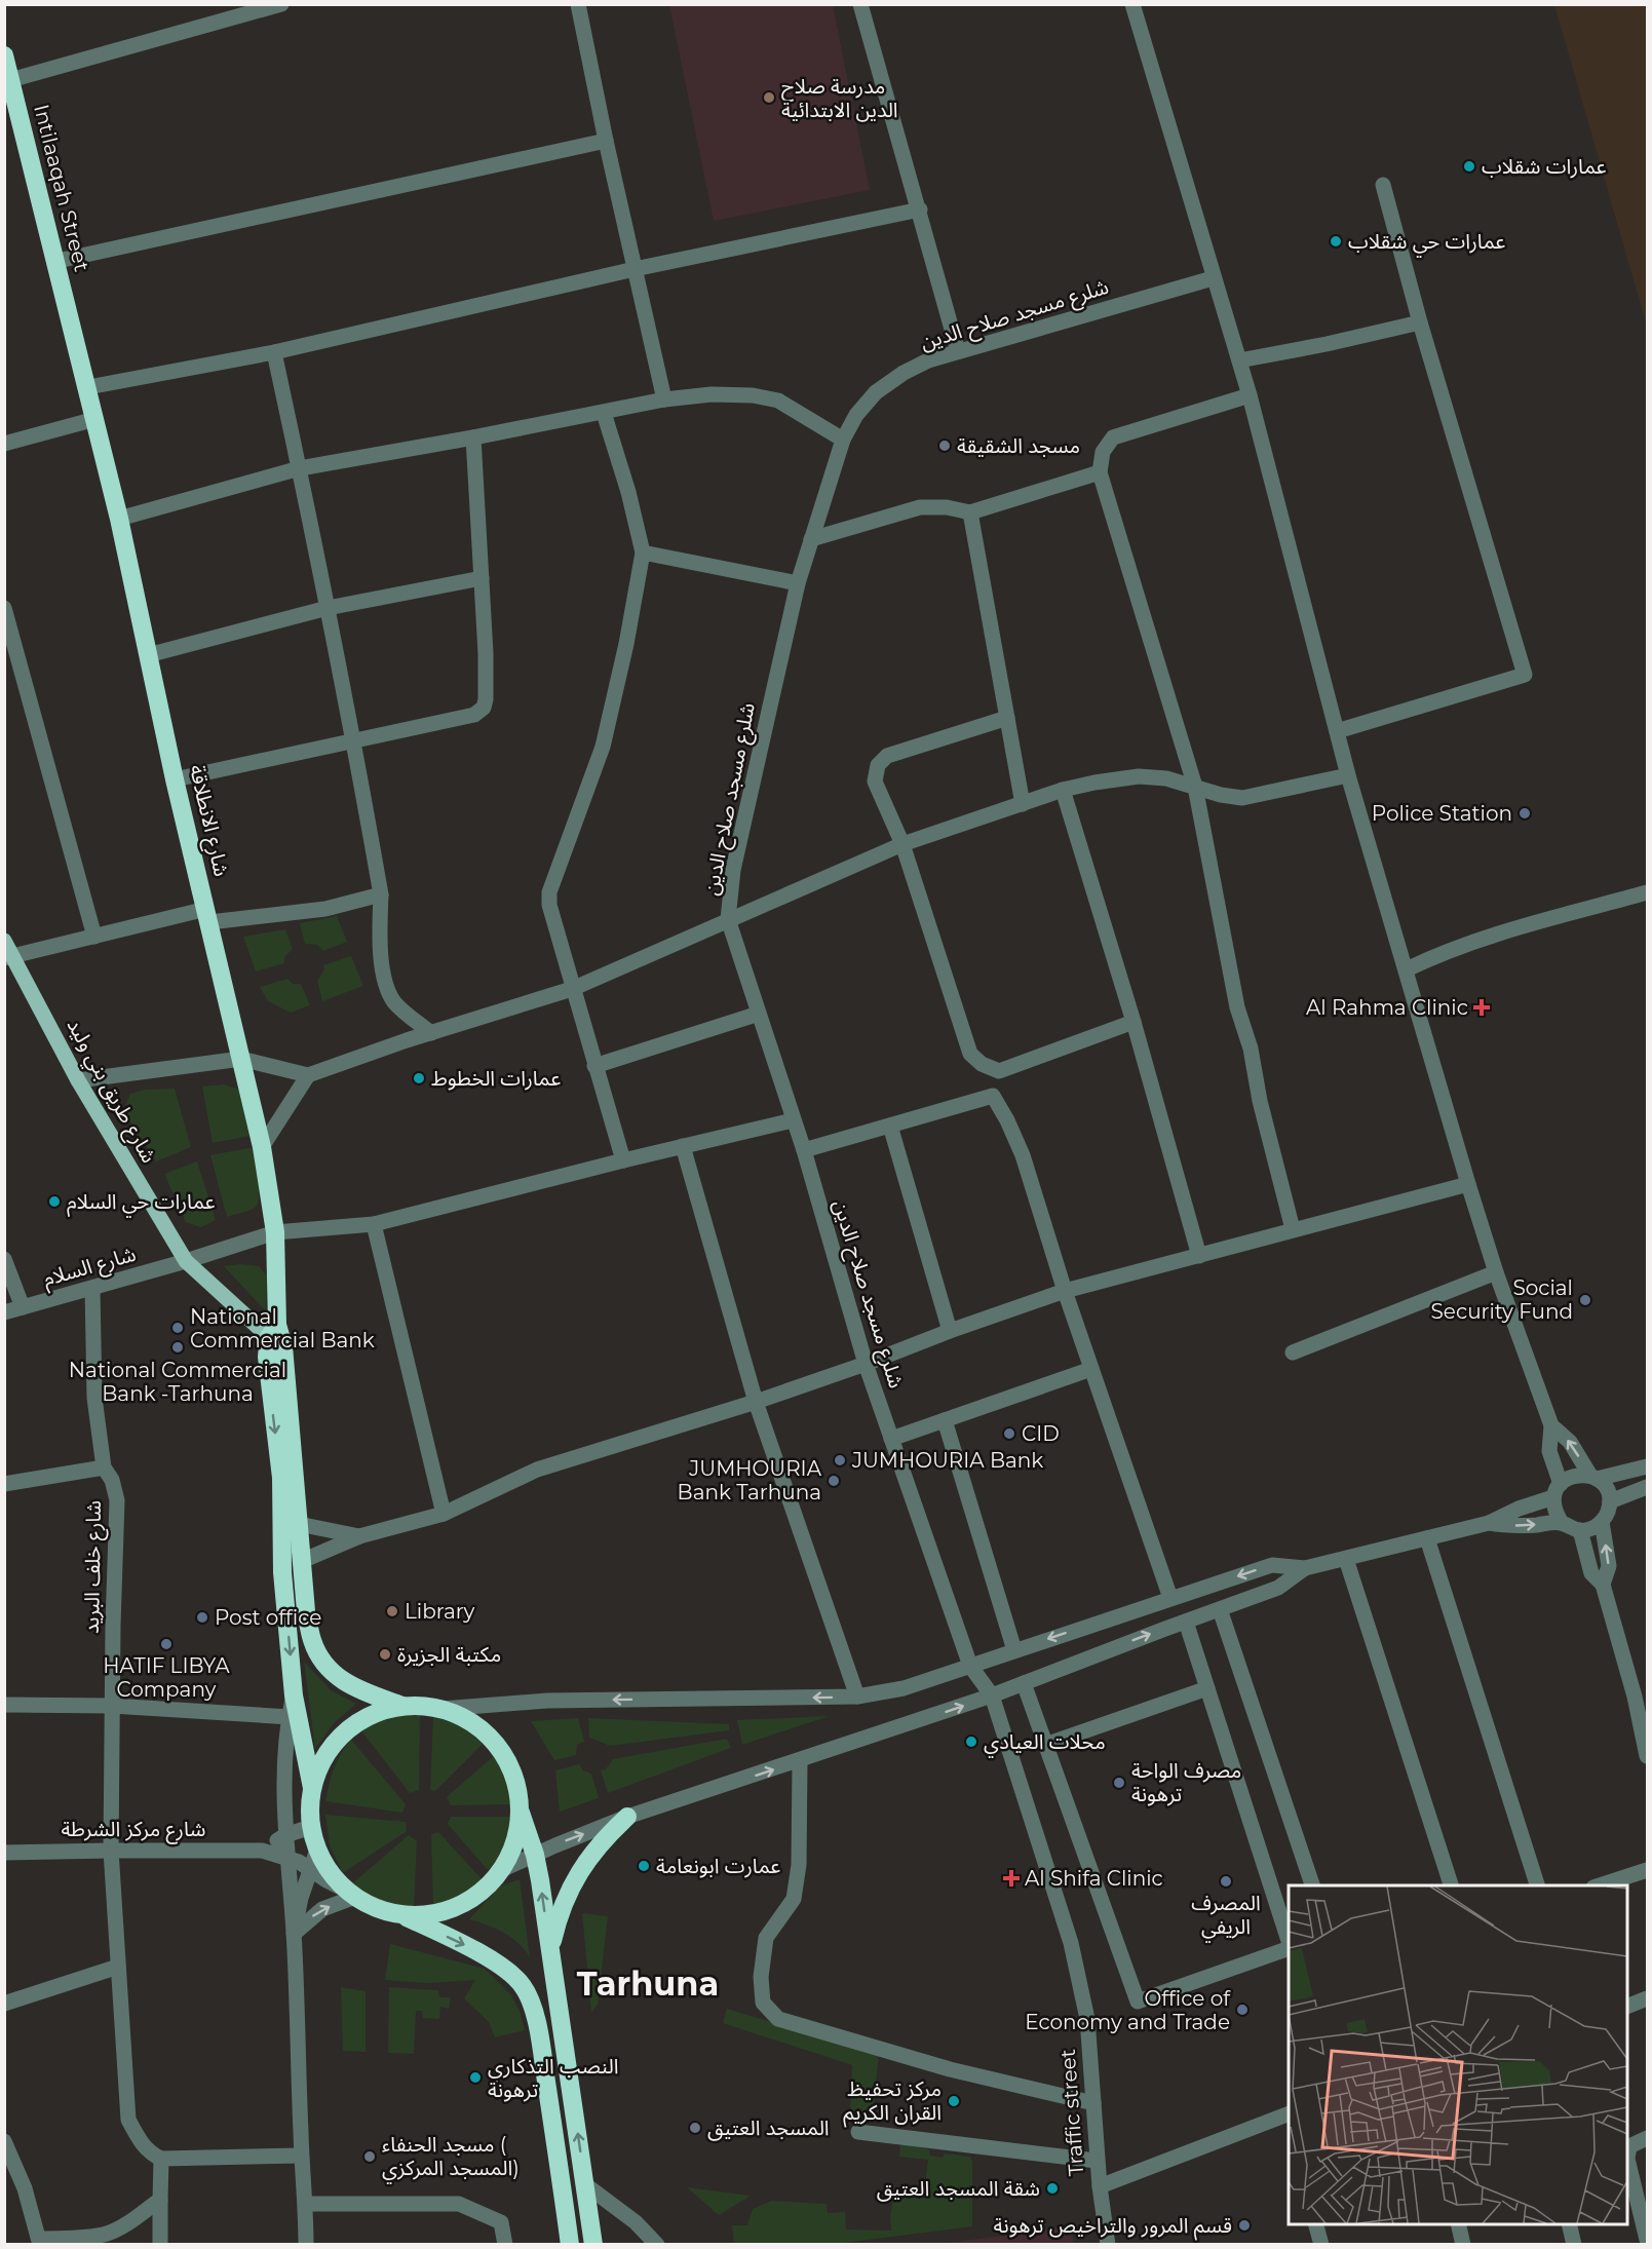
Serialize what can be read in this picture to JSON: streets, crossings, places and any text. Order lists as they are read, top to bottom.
{
  "streets": {
    "highway": ["Intilaaqah Street", "شارع الانطلاقة"],
    "main road": ["شارع طريق بني وليد"],
    "street": [
      "شلرع مسجد صلاح الدين",
      "شارع السلام",
      "شارع خلف البريد",
      "شارع مركز الشرطة",
      "Traffic street"
    ]
  },
  "crossings": [
    ["Intilaaqah Street", "شارع الانطلاقة"],
    ["شلرع مسجد صلاح الدين", "شارع السلام"],
    ["شلرع مسجد صلاح الدين", "Traffic street"],
    ["شارع الانطلاقة", "شارع طريق بني وليد"],
    ["شارع الانطلاقة", "شارع السلام"],
    ["شارع طريق بني وليد", "شارع السلام"],
    ["شارع السلام", "شارع خلف البريد"],
    ["شارع خلف البريد", "شارع مركز الشرطة"]
  ],
  "districts": ["Tarhuna"],
  "places": {
    "other": [
      "مدرسة صلاح الدين الابتدائية",
      "عمارات شقلاب",
      "عمارات حي شقلاب",
      "مسجد الشقيقة",
      "Police Station",
      "عمارات الخطوط",
      "عمارات حي السلام",
      "Social Security Fund",
      "National Commercial Bank",
      "National Commercial Bank -Tarhuna",
      "CID",
      "JUMHOURIA Bank",
      "JUMHOURIA Bank Tarhuna",
      "Library",
      "Post office",
      "HATIF LIBYA Company",
      "مكتبة الجزيرة",
      "محلات العيادي",
      "مصرف الواحة ترهونة",
      "عمارت ابونعامة",
      "المصرف الريفي",
      "Office of Economy and Trade",
      "النصب التذكاري ترهونة",
      "مركز تحفيظ القران الكريم",
      "المسجد العتيق",
      "مسجد الحنفاء ( المسجد المركزي)",
      "شقة المسجد العتيق",
      "قسم المرور والتراخيص ترهونة"
    ],
    "health": ["Al Rahma Clinic", "Al Shifa Clinic"]
  }
}
